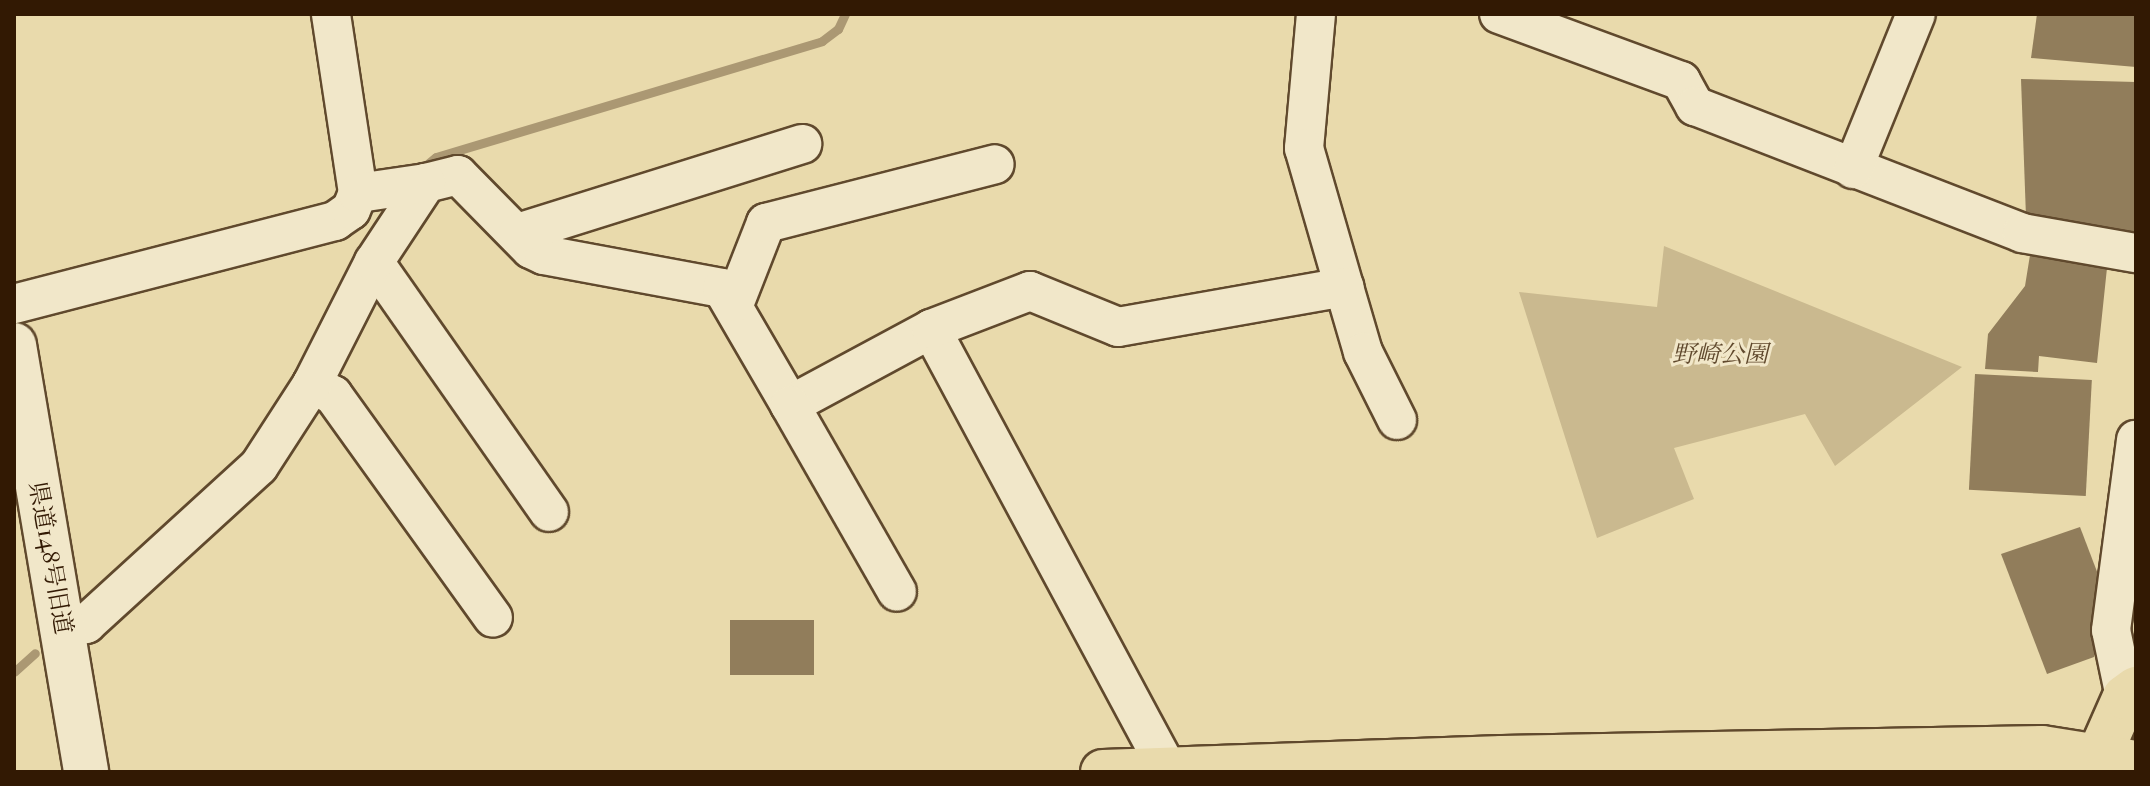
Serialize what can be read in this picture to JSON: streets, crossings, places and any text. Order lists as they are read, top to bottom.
{
  "streets": {
    "street": ["県道148号旧道"]
  },
  "parks": ["野崎公園"]
}
